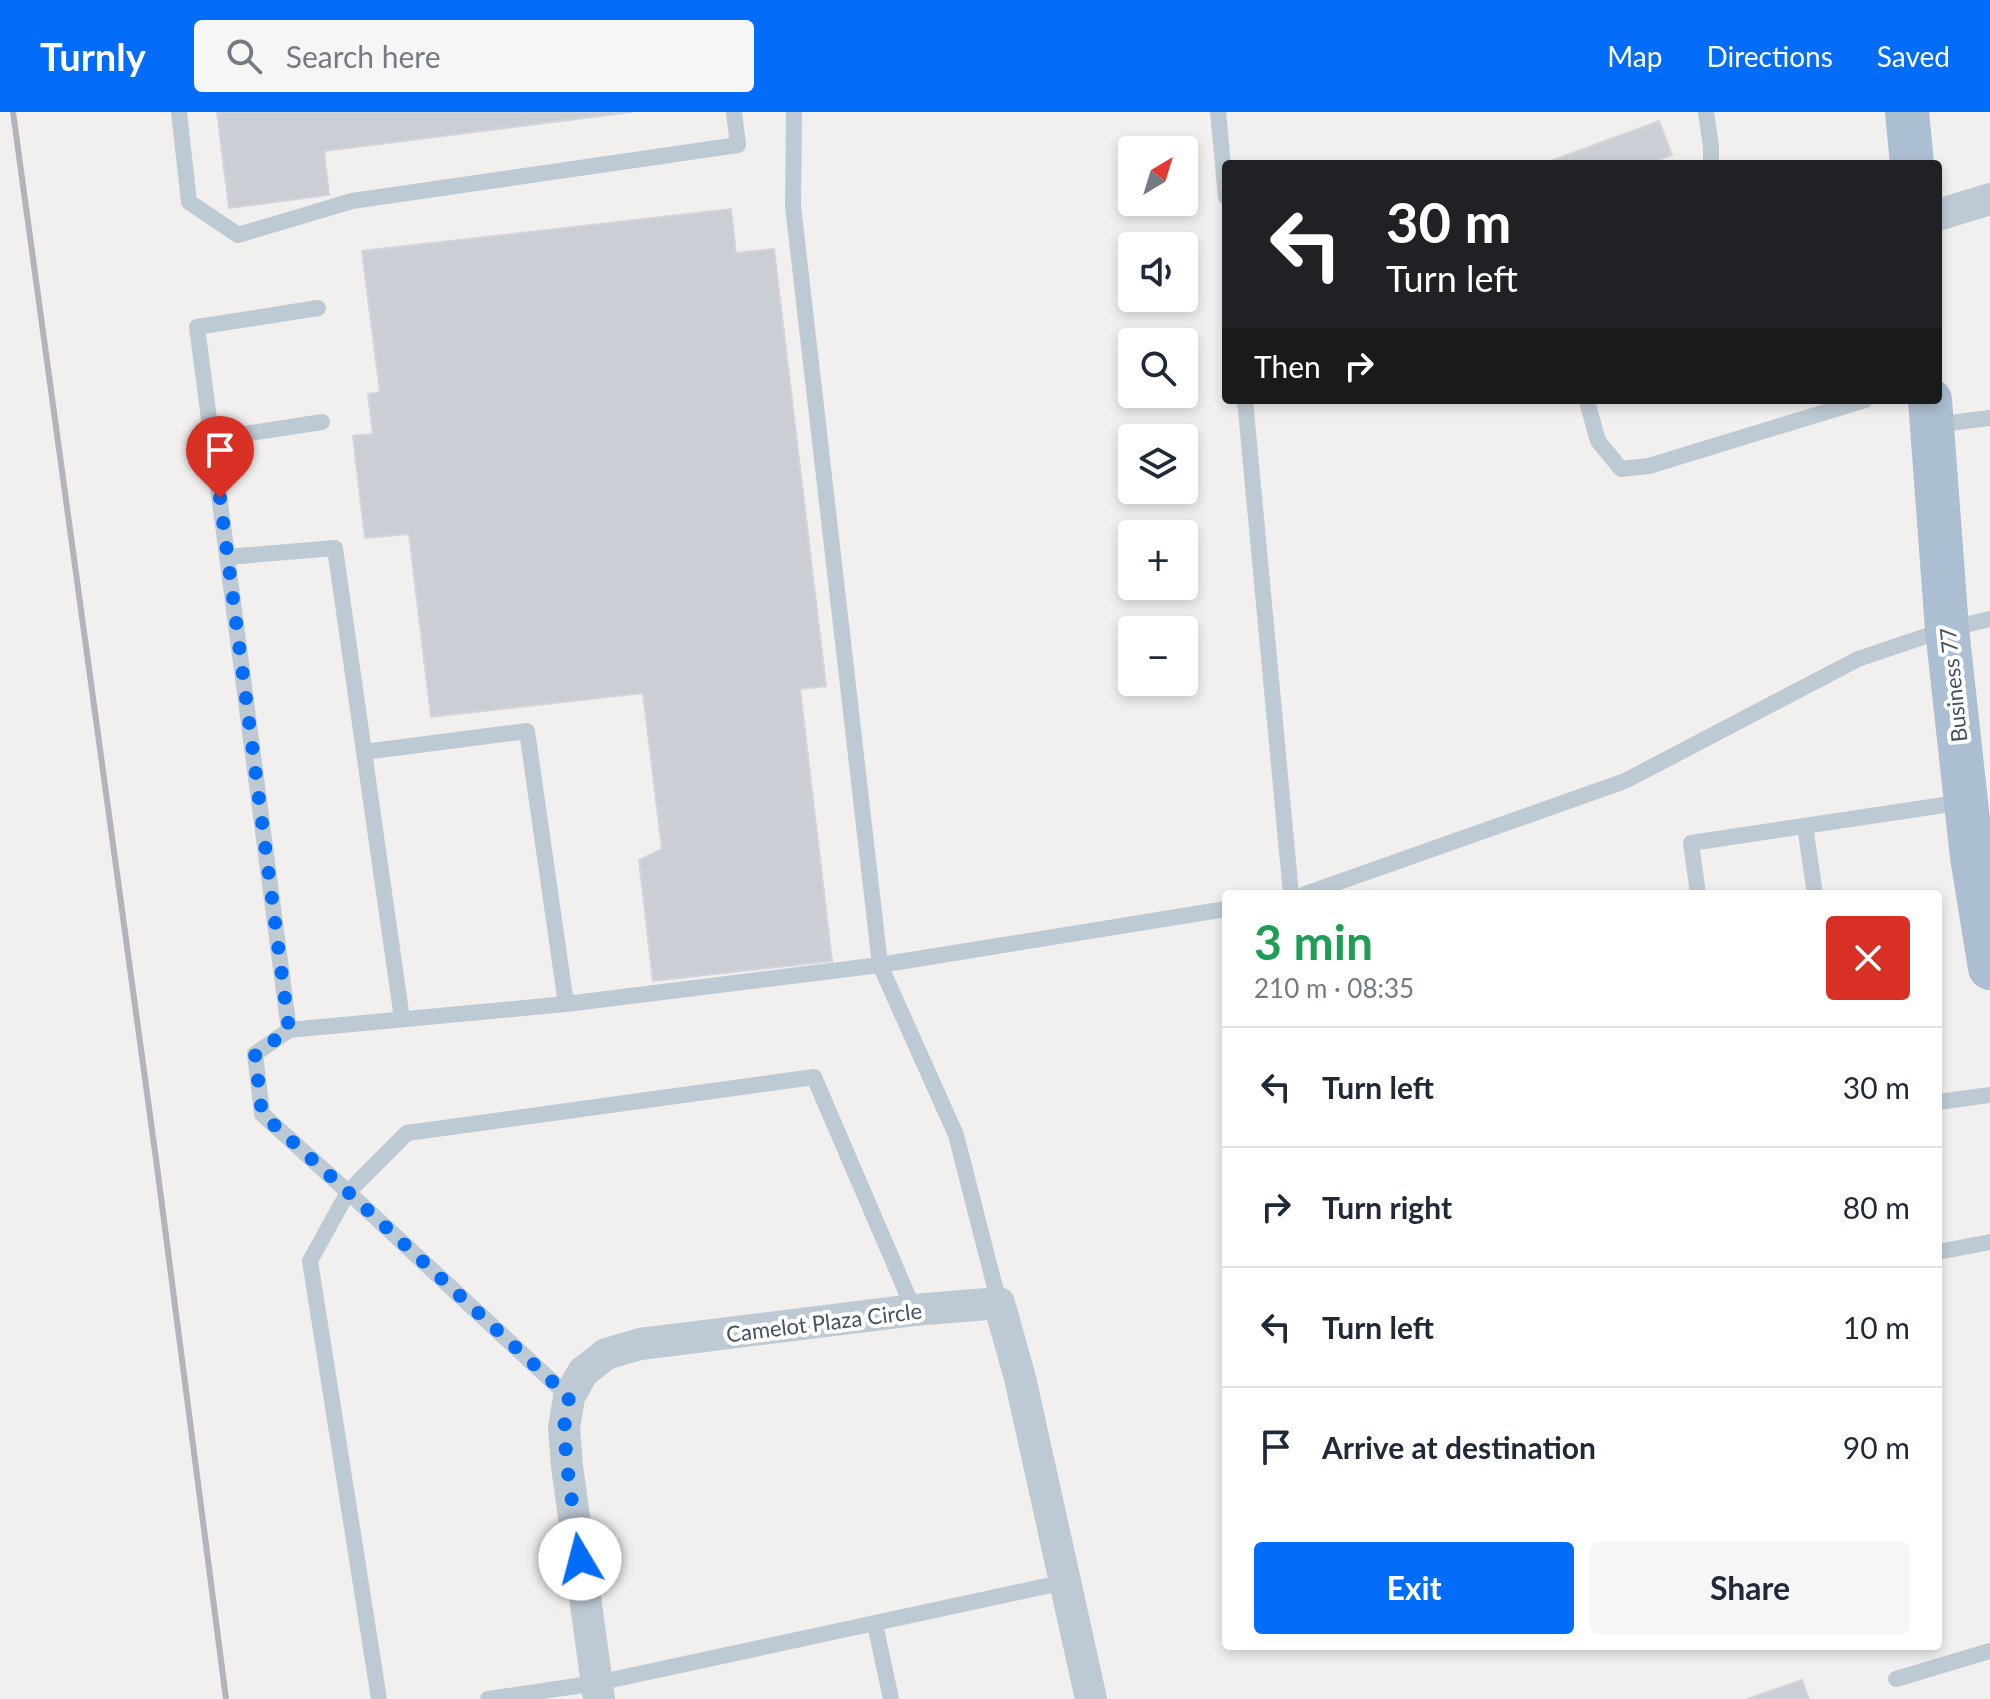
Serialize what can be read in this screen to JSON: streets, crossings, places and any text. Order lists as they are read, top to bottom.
{
  "streets": {
    "main road": ["Business 77"],
    "street": ["Camelot Plaza Circle"]
  },
  "north": "top right",
  "page": {
    "header": "Turnly",
    "search": "Search here",
    "nav": ["Map", "Directions", "Saved"],
    "map_buttons": ["+", "−"],
    "turn": ["30 m", "Turn left"],
    "then": "Then",
    "heading": ["3 min", "210 m · 08:35"],
    "list": [
      {
        "name": "Turn left",
        "value": "30 m"
      },
      {
        "name": "Turn right",
        "value": "80 m"
      },
      {
        "name": "Turn left",
        "value": "10 m"
      },
      {
        "name": "Arrive at destination",
        "value": "90 m"
      }
    ],
    "buttons": ["Exit", "Share"]
  }
}
